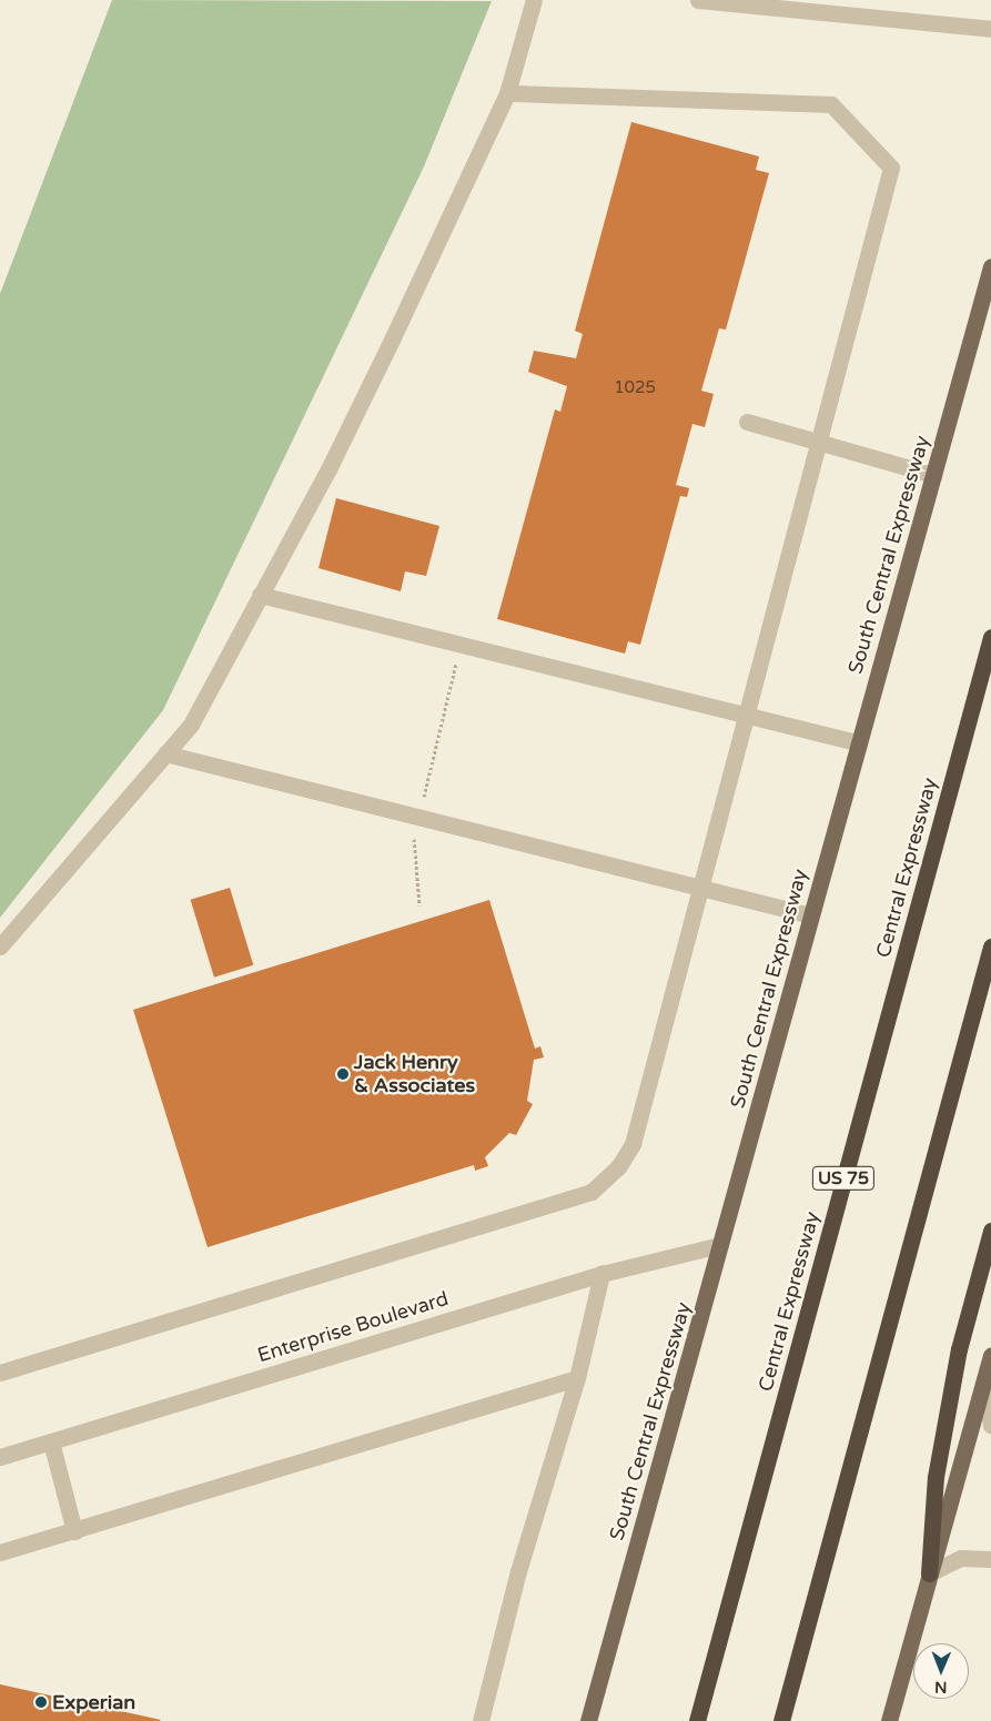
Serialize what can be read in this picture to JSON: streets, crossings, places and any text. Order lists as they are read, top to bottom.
{
  "streets": {
    "highway": ["Central Expressway", "US 75"],
    "main road": ["South Central Expressway"],
    "street": ["Enterprise Boulevard"]
  },
  "crossings": [
    ["South Central Expressway", "Enterprise Boulevard"]
  ],
  "places": ["Jack Henry & Associates", "Experian"],
  "house_numbers": ["1025"],
  "north": "bottom"
}
